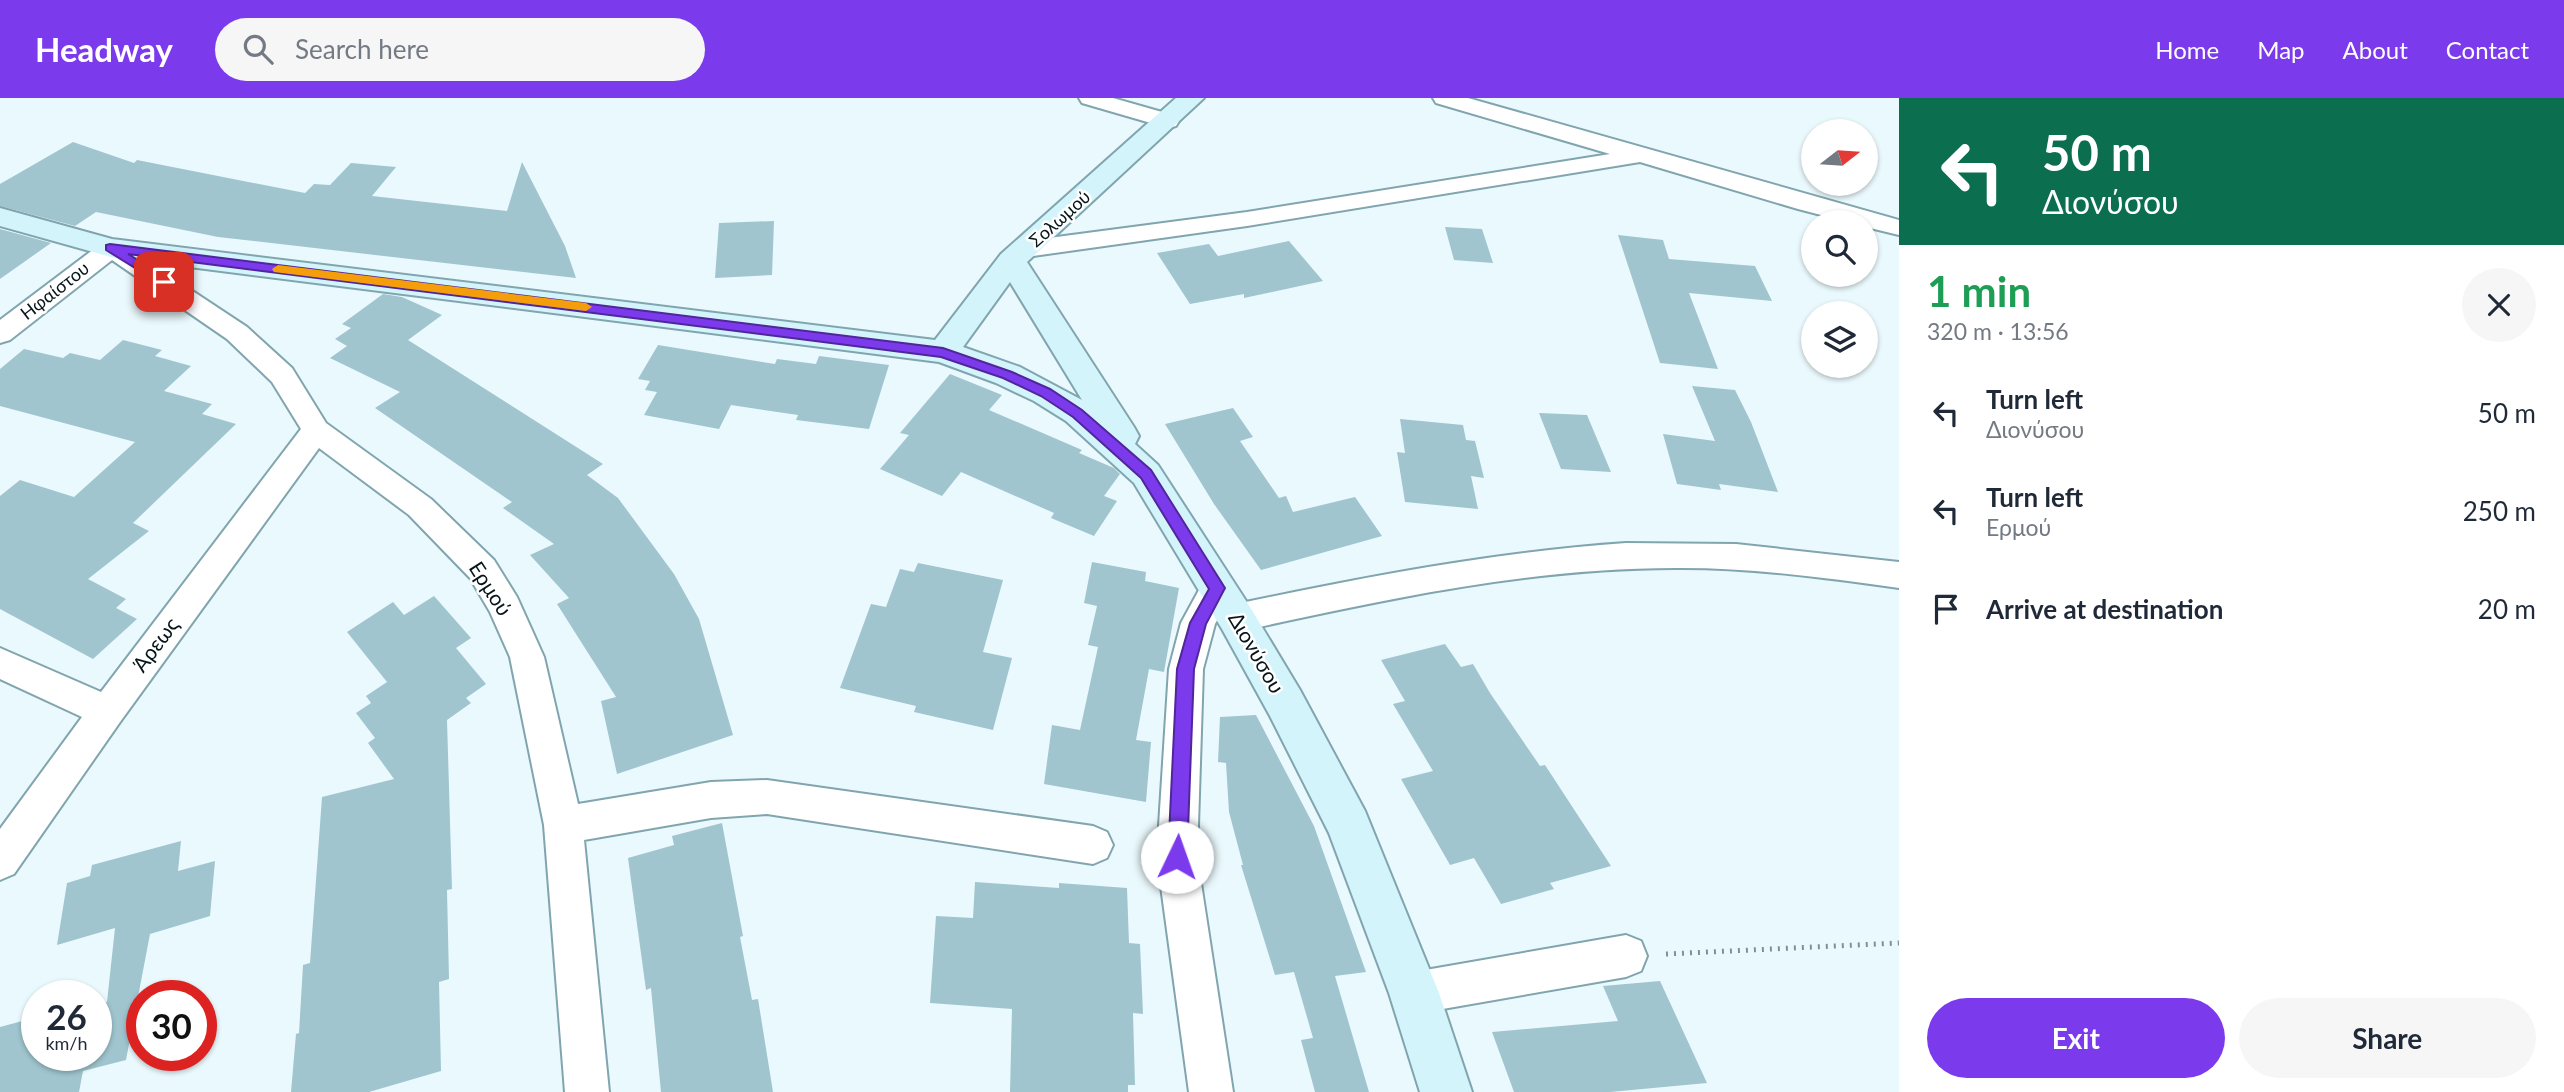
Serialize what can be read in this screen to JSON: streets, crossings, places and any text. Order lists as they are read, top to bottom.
{
  "streets": {
    "street": [
      "Σολωμού",
      "Ηφαίστου",
      "Ερμού",
      "Άρεως",
      "Διονύσου"
    ]
  },
  "crossings": [
    ["Σολωμού", "Διονύσου"],
    ["Ηφαίστου", "Ερμού"],
    ["Ηφαίστου", "Διονύσου"],
    ["Ερμού", "Άρεως"],
    ["Ερμού", "Διονύσου"]
  ],
  "north": "right",
  "page": {
    "header": "Headway",
    "search": "Search here",
    "nav": [
      "Home",
      "Map",
      "About",
      "Contact"
    ],
    "turn": ["50 m", "Διονύσου"],
    "heading": ["1 min", "320 m · 13:56"],
    "list": [
      {
        "name": "Turn left",
        "note": "Διονύσου",
        "value": "50 m"
      },
      {
        "name": "Turn left",
        "note": "Ερμού",
        "value": "250 m"
      },
      {
        "name": "Arrive at destination",
        "value": "20 m"
      }
    ],
    "speed": "26 km/h",
    "limit": "30",
    "buttons": ["Exit", "Share"]
  }
}
